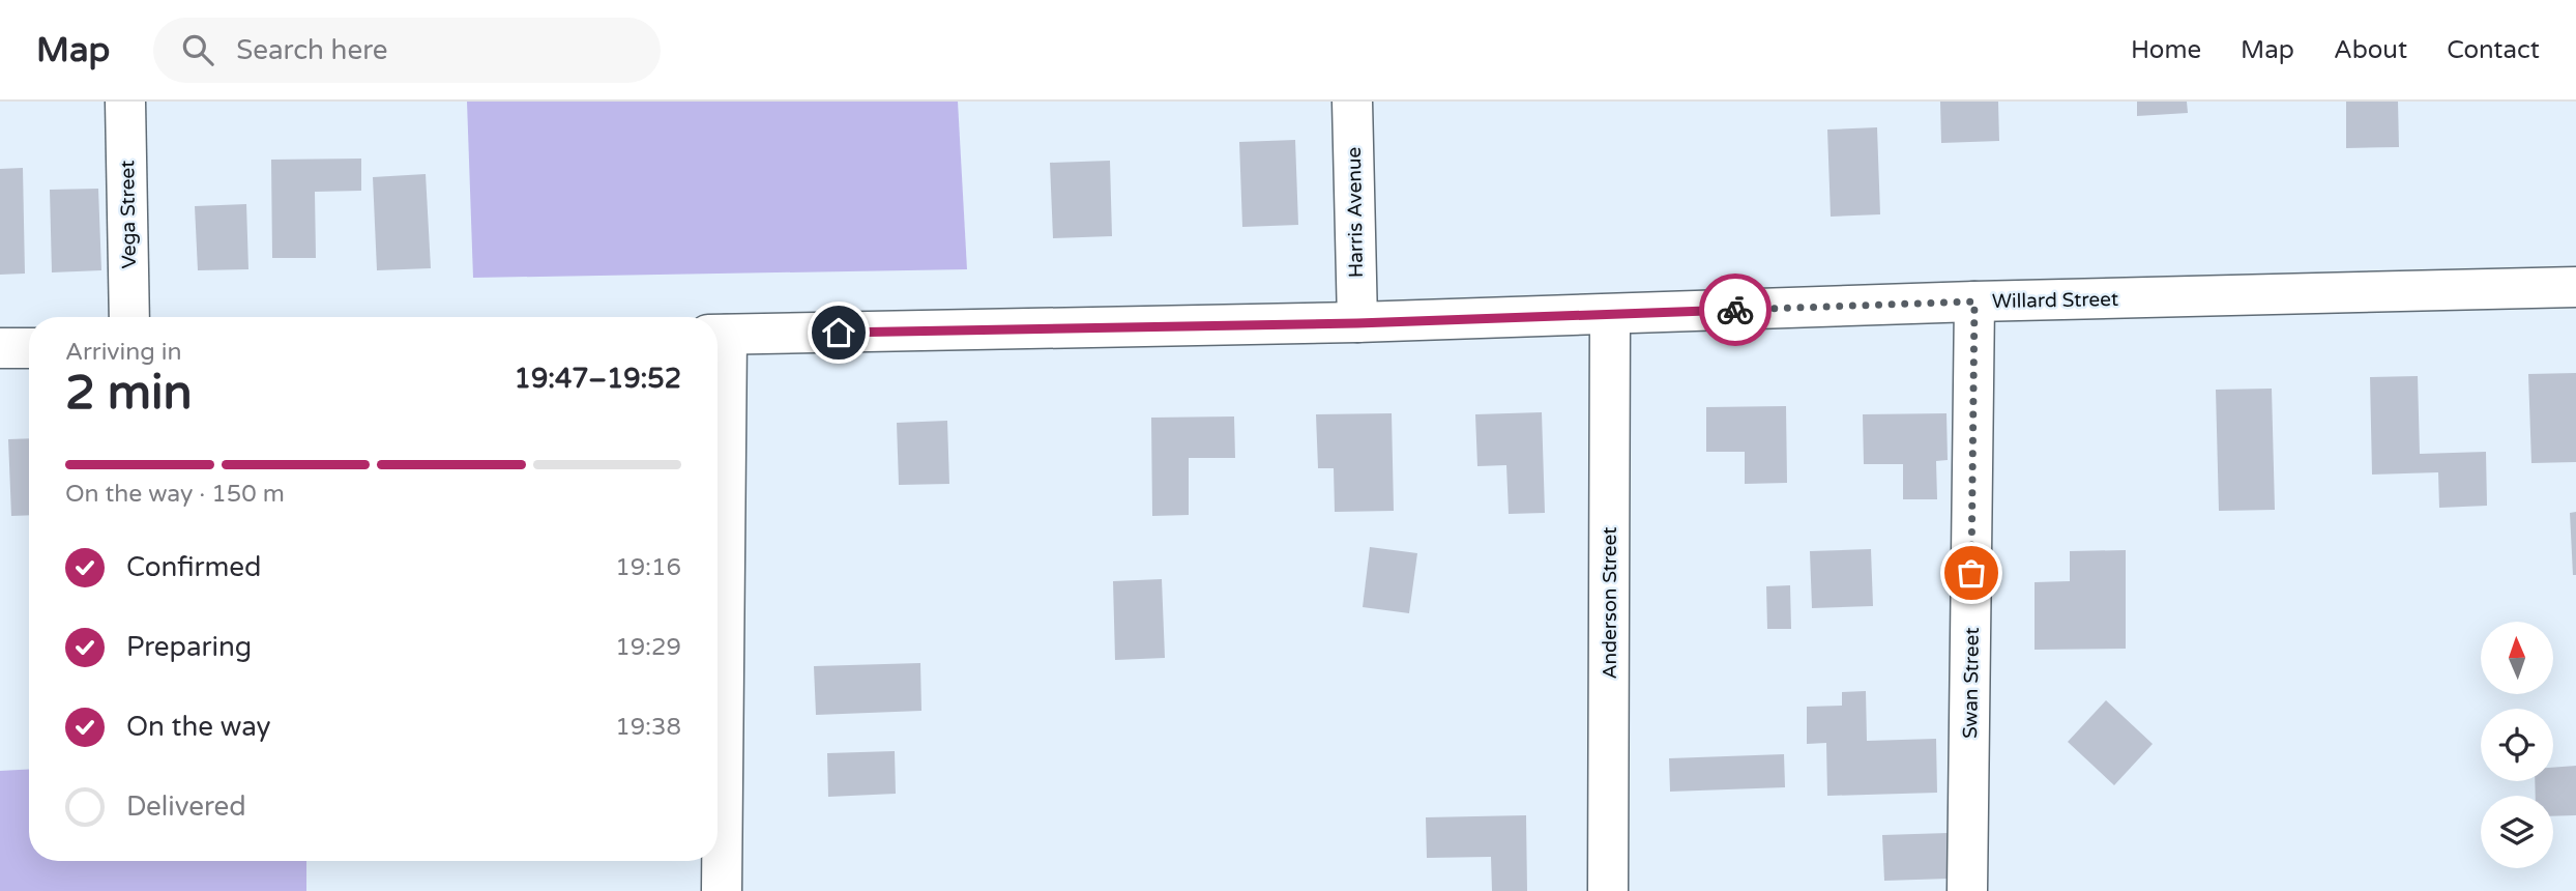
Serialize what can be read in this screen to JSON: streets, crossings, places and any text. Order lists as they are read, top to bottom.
{
  "streets": {
    "street": [
      "Harris Avenue",
      "Vega Street",
      "Willard Street",
      "Anderson Street",
      "Swan Street"
    ]
  },
  "crossings": [
    ["Harris Avenue", "Willard Street"],
    ["Willard Street", "Anderson Street"],
    ["Willard Street", "Swan Street"]
  ],
  "north": "top",
  "page": {
    "header": "Map",
    "search": "Search here",
    "nav": [
      "Home",
      "Map",
      "About",
      "Contact"
    ],
    "heading": ["2 min", "Arriving in", "19:47–19:52"],
    "bar": "On the way · 150 m",
    "list": [
      ["Confirmed", "19:16"],
      ["Preparing", "19:29"],
      ["On the way", "19:38"],
      "Delivered"
    ]
  }
}
